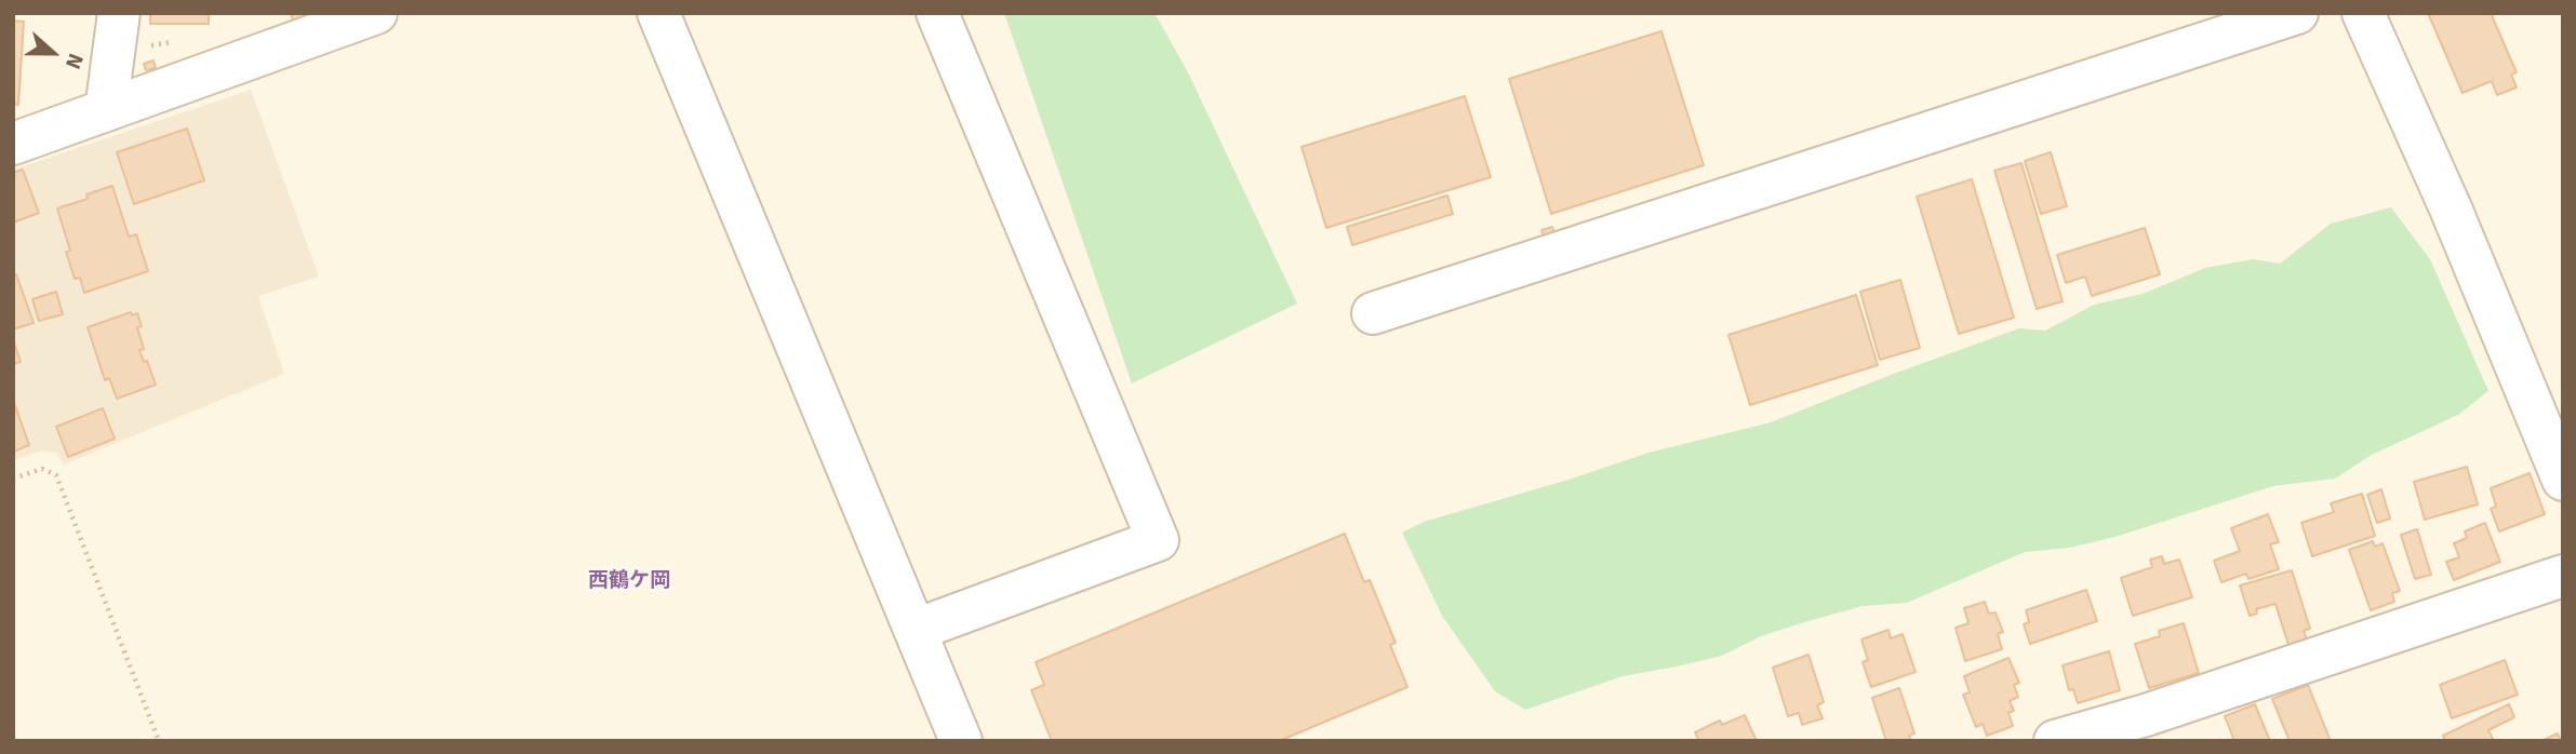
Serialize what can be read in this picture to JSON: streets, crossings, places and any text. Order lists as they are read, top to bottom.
{
  "districts": ["西鶴ケ岡"],
  "north": "right"
}
